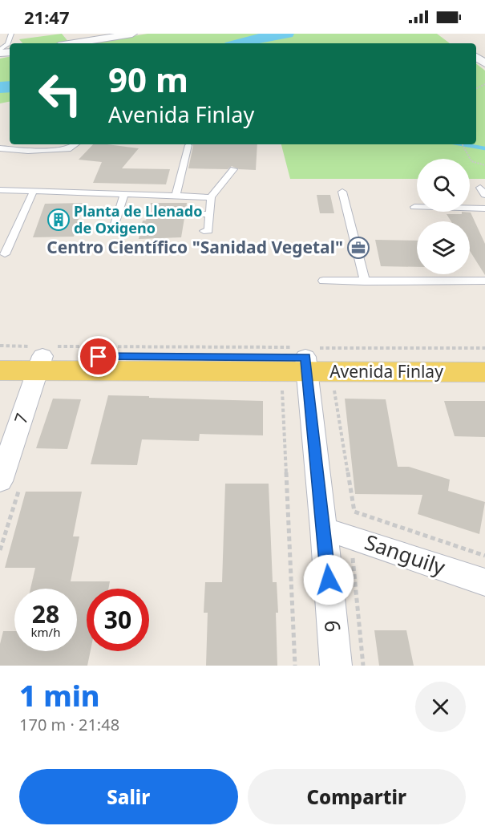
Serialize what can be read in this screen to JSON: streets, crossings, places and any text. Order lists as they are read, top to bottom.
{
  "streets": {
    "main road": ["Avenida Finlay"],
    "street": ["7", "Sanguily", "9"]
  },
  "crossings": [
    ["Avenida Finlay", "7"],
    ["Avenida Finlay", "9"],
    ["Sanguily", "9"]
  ],
  "places": {
    "building": ["Planta de Llenado de Oxigeno"],
    "office": ["Centro Científico \"Sanidad Vegetal\""]
  },
  "page": {
    "status": "21:47",
    "turn": ["90 m", "Avenida Finlay"],
    "speed": "28 km/h",
    "limit": "30",
    "heading": ["1 min", "170 m · 21:48"],
    "buttons": ["Salir", "Compartir"]
  }
}
